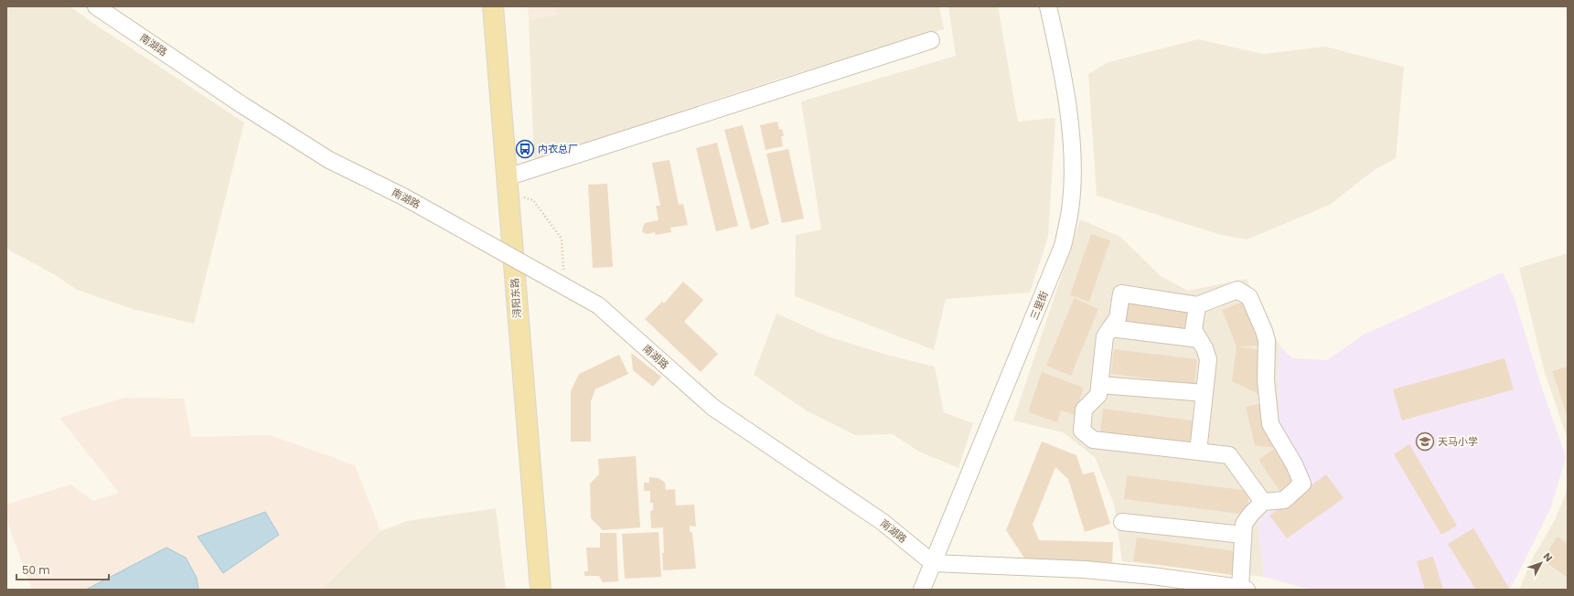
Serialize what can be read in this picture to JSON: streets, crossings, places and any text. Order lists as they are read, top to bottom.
{
  "streets": {
    "main road": ["浔阳东路"],
    "street": ["南湖路", "三里街"]
  },
  "crossings": [
    ["南湖路", "三里街"]
  ],
  "places": {
    "bus stop": ["内衣总厂"],
    "school or university": ["天马小学"]
  },
  "scale_bar": "50 m",
  "north": "top right"
}
